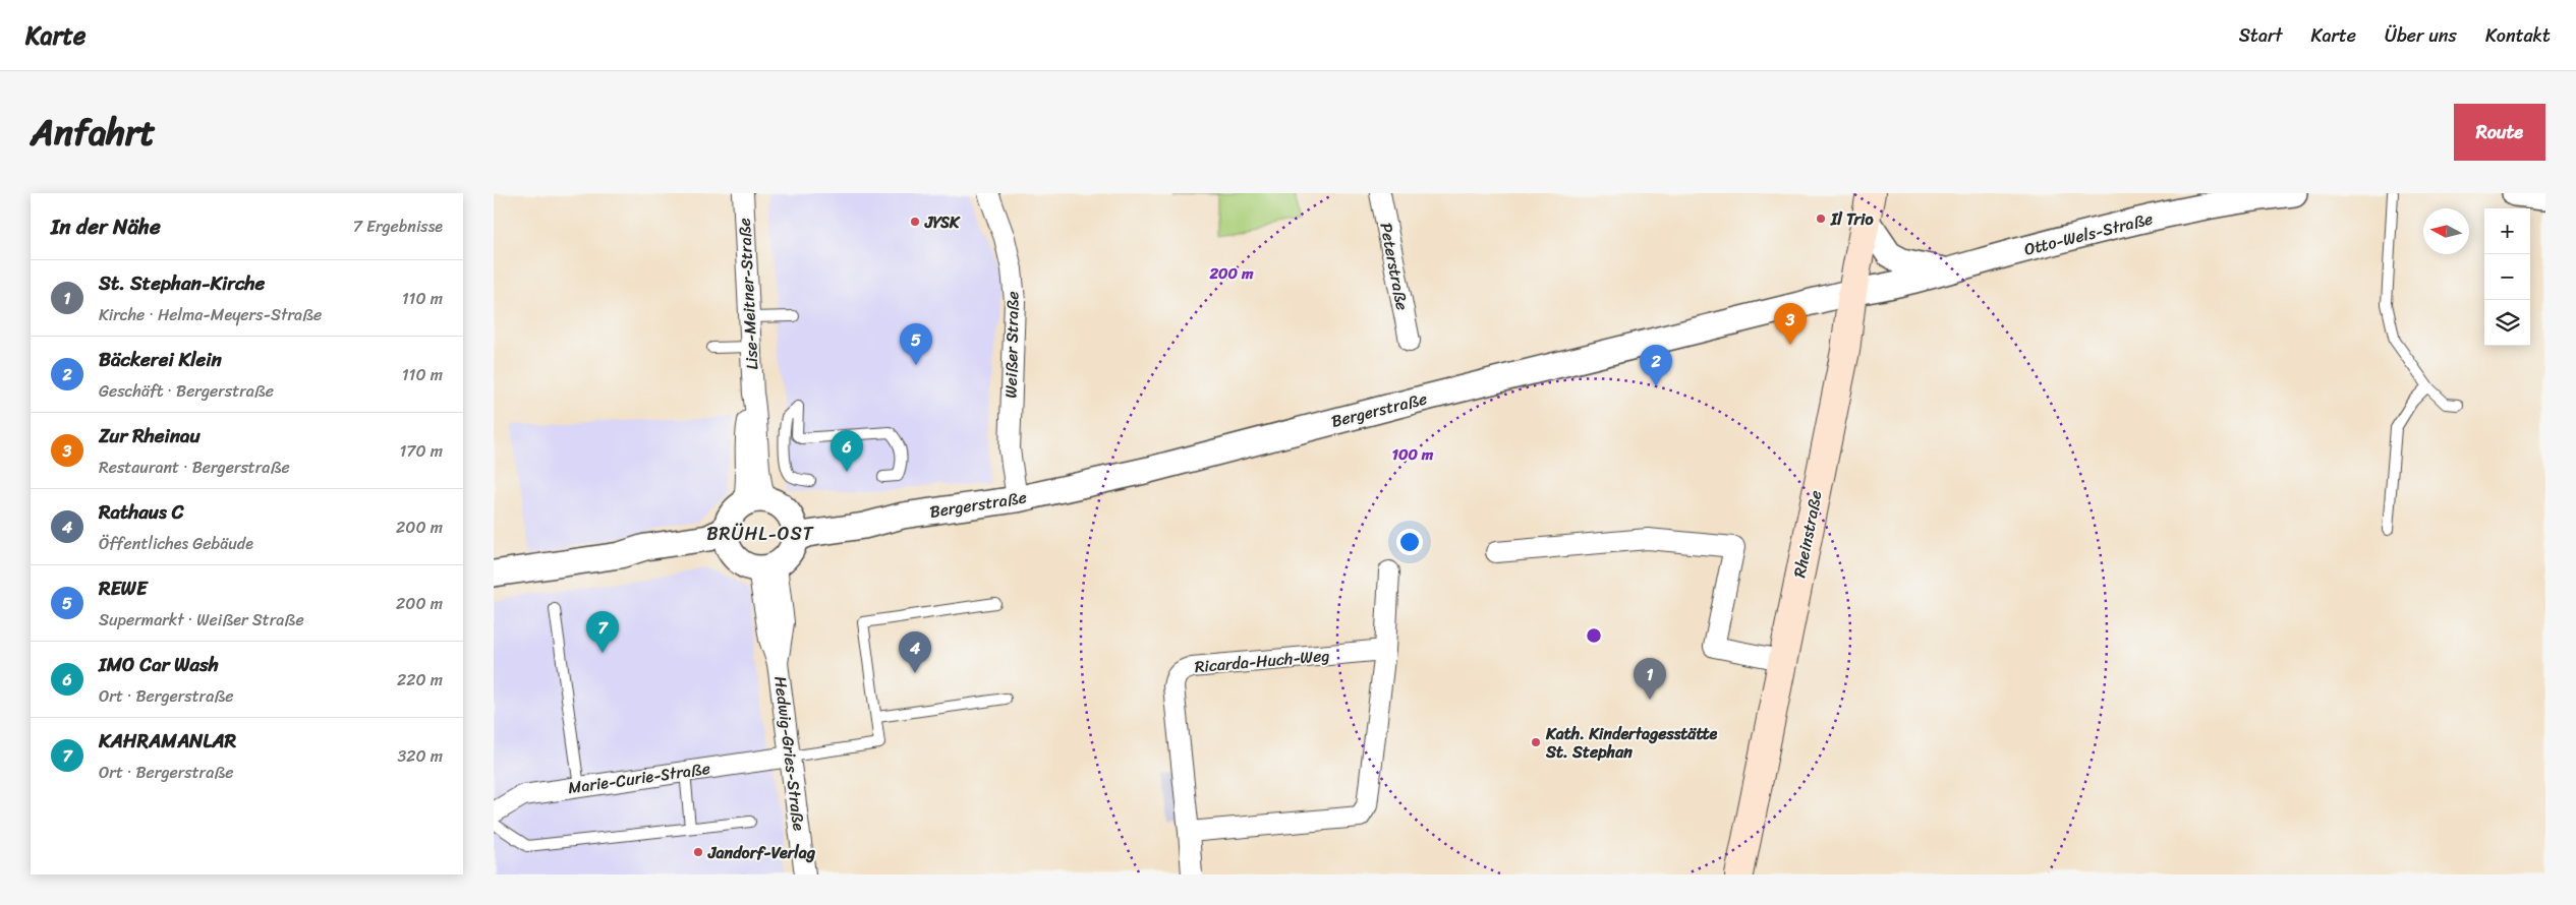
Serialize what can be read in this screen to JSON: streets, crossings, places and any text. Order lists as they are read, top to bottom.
{
  "streets": {
    "main road": ["Rheinstraße"],
    "street": [
      "Otto-Wels-Straße",
      "Peterstraße",
      "Lise-Meitner-Straße",
      "Weißer Straße",
      "Bergerstraße",
      "Ricarda-Huch-Weg",
      "Hedwig-Gries-Straße",
      "Marie-Curie-Straße"
    ]
  },
  "crossings": [
    ["Otto-Wels-Straße", "Bergerstraße"],
    ["Otto-Wels-Straße", "Rheinstraße"],
    ["Lise-Meitner-Straße", "Bergerstraße"],
    ["Lise-Meitner-Straße", "Hedwig-Gries-Straße"],
    ["Weißer Straße", "Bergerstraße"],
    ["Bergerstraße", "Rheinstraße"],
    ["Bergerstraße", "Hedwig-Gries-Straße"],
    ["Hedwig-Gries-Straße", "Marie-Curie-Straße"]
  ],
  "districts": ["BRÜHL-OST"],
  "places": [
    "Il Trio",
    "JYSK",
    "Kath. Kindertagesstätte St. Stephan",
    "Jandorf-Verlag"
  ],
  "north": "left",
  "page": {
    "header": "Karte",
    "nav": [
      "Start",
      "Karte",
      "Über uns",
      "Kontakt"
    ],
    "title": "Anfahrt",
    "buttons": "Route",
    "heading": ["In der Nähe", "7 Ergebnisse"],
    "map_buttons": ["+", "−"],
    "list": [
      {
        "mark": "1",
        "name": "St. Stephan-Kirche",
        "note": "Kirche · Helma-Meyers-Straße",
        "value": "110 m"
      },
      {
        "mark": "2",
        "name": "Bäckerei Klein",
        "note": "Geschäft · Bergerstraße",
        "value": "110 m"
      },
      {
        "mark": "3",
        "name": "Zur Rheinau",
        "note": "Restaurant · Bergerstraße",
        "value": "170 m"
      },
      {
        "mark": "4",
        "name": "Rathaus C",
        "note": "Öffentliches Gebäude",
        "value": "200 m"
      },
      {
        "mark": "5",
        "name": "REWE",
        "note": "Supermarkt · Weißer Straße",
        "value": "200 m"
      },
      {
        "mark": "6",
        "name": "IMO Car Wash",
        "note": "Ort · Bergerstraße",
        "value": "220 m"
      },
      {
        "mark": "7",
        "name": "KAHRAMANLAR",
        "note": "Ort · Bergerstraße",
        "value": "320 m"
      }
    ],
    "pins": [
      "3",
      "5",
      "2",
      "6",
      "7",
      "4",
      "1"
    ]
  },
  "rings": ["200 m", "100 m"]
}
